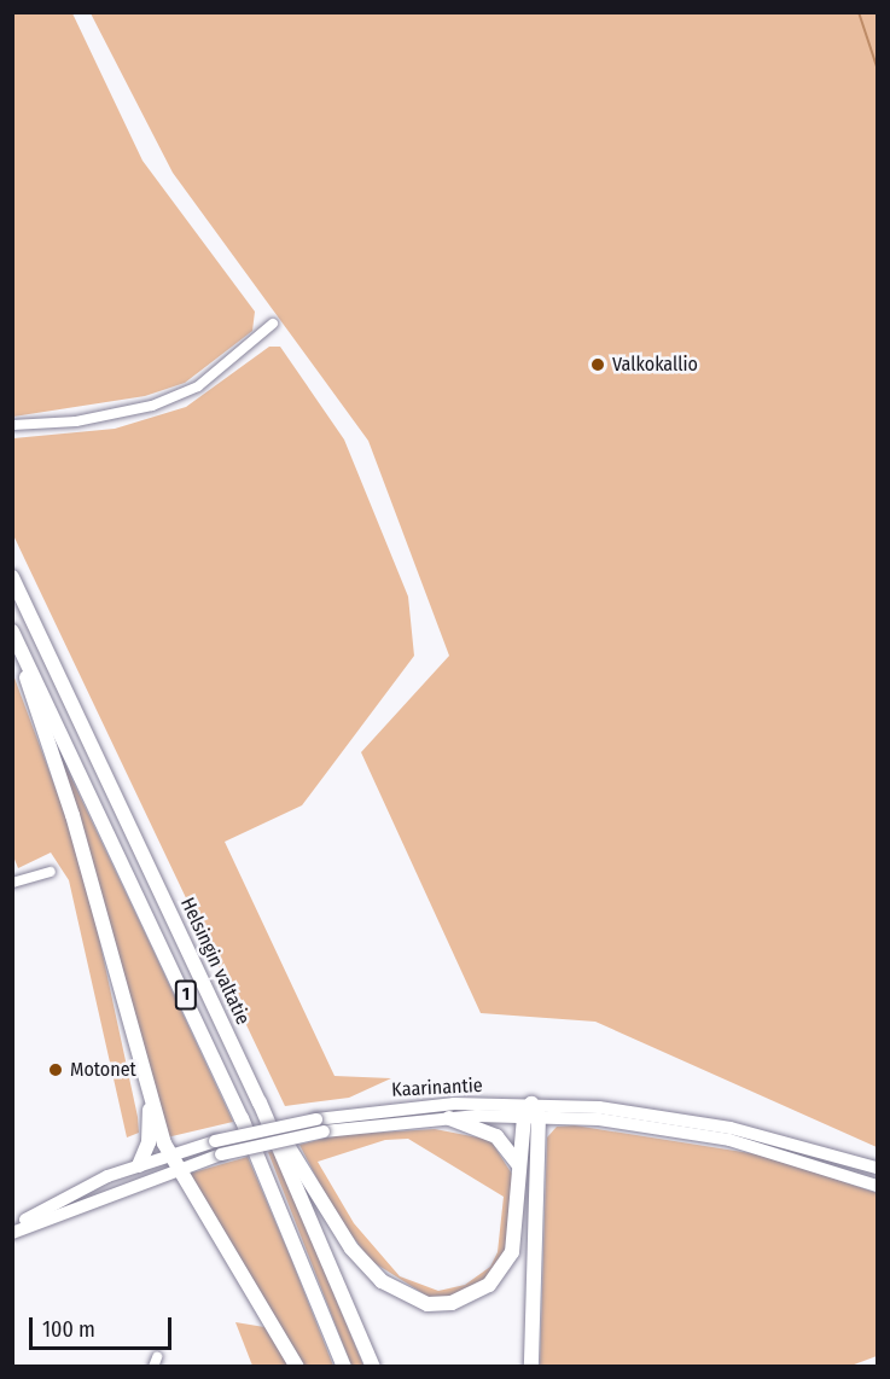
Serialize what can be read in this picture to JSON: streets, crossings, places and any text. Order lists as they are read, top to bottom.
{
  "streets": {
    "highway": ["Helsingin valtatie", "1"],
    "main road": ["Kaarinantie"]
  },
  "places": ["Valkokallio", "Motonet"],
  "scale_bar": "100 m"
}
